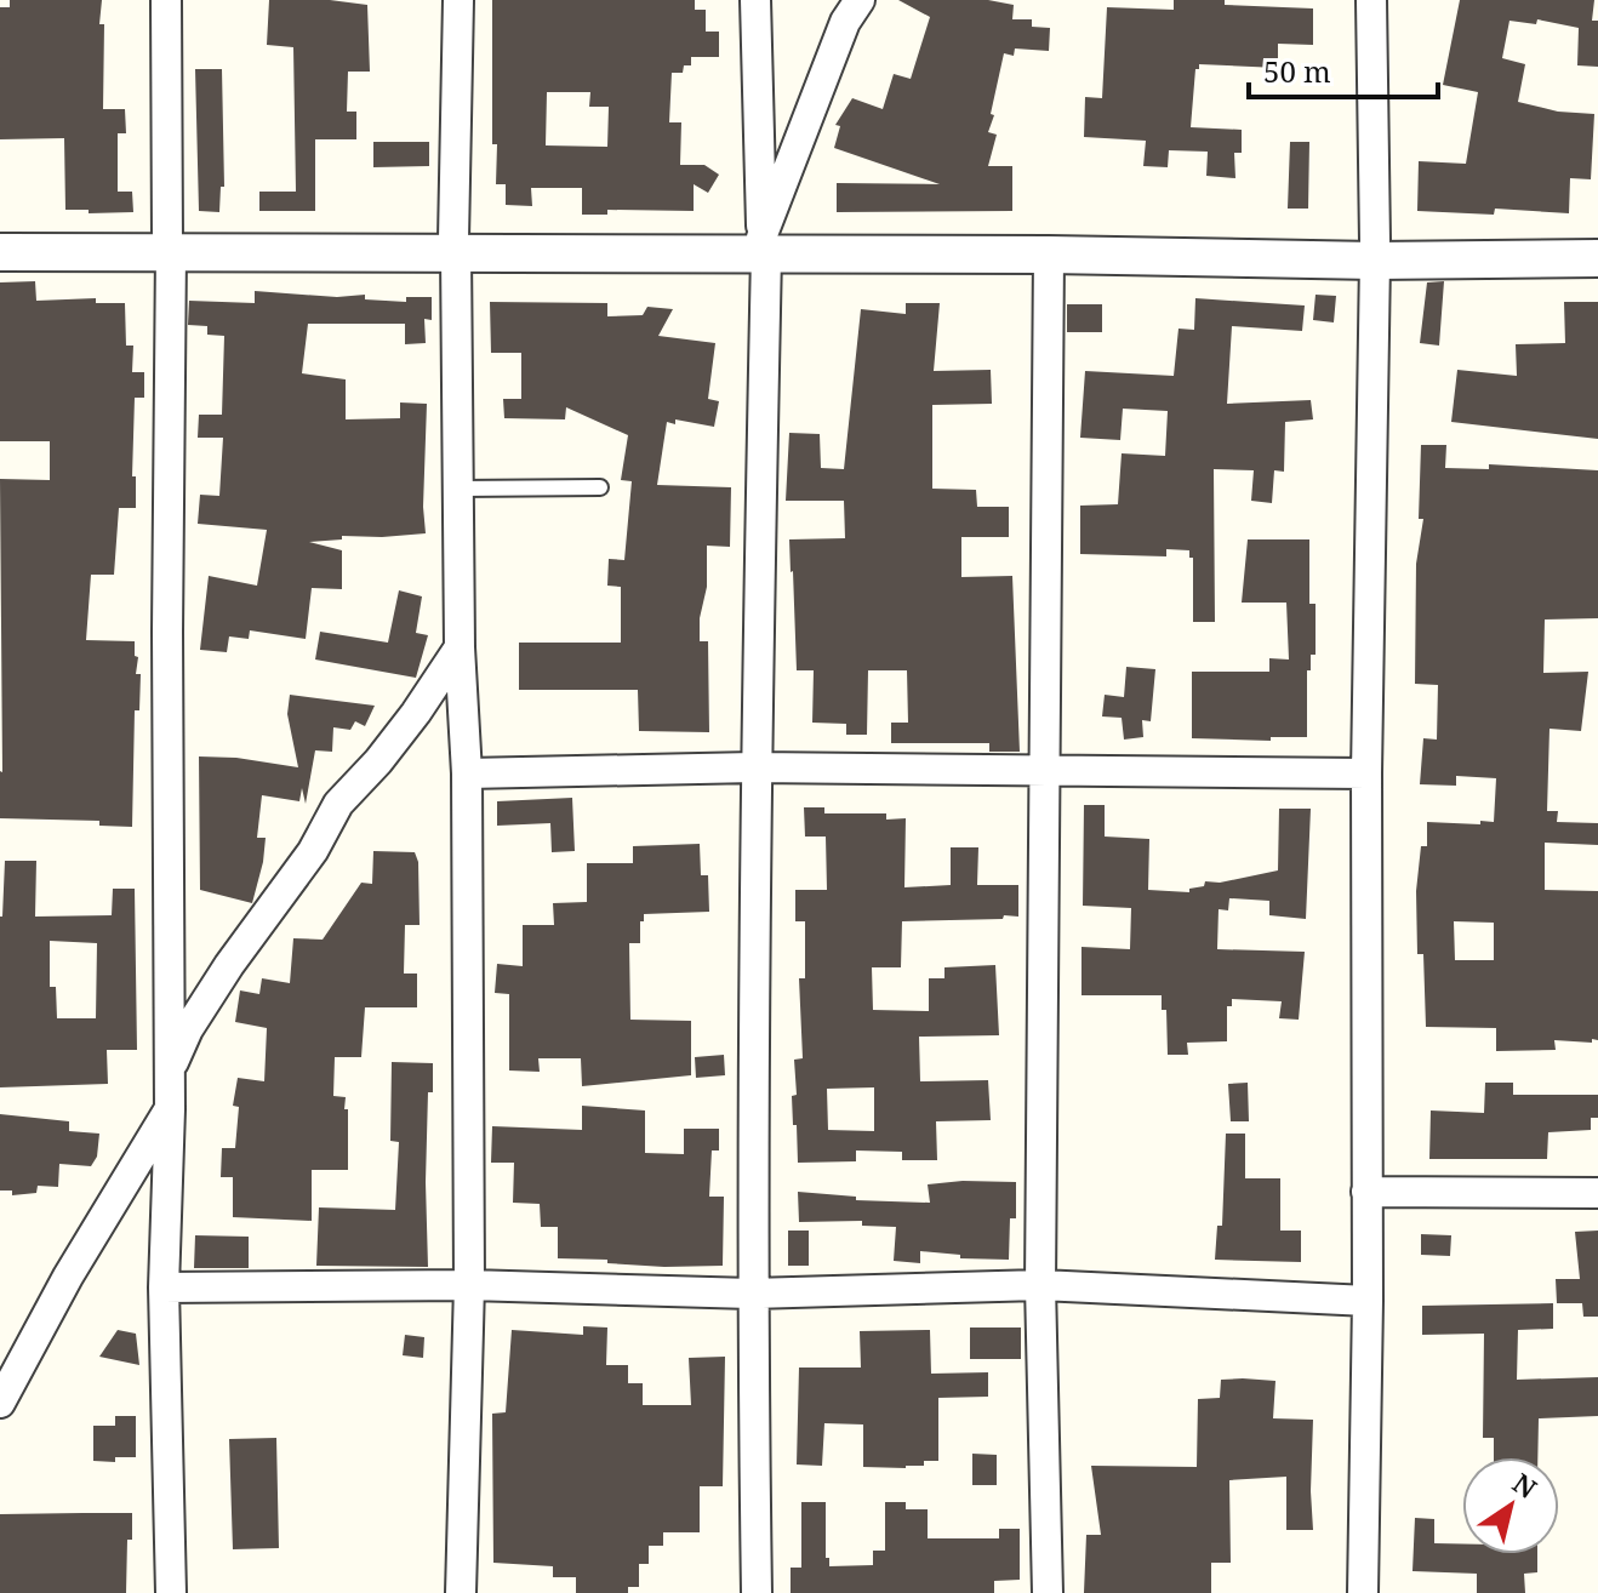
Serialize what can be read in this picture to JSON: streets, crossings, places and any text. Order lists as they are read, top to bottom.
{
  "scale_bar": "50 m",
  "north": "top right"
}
